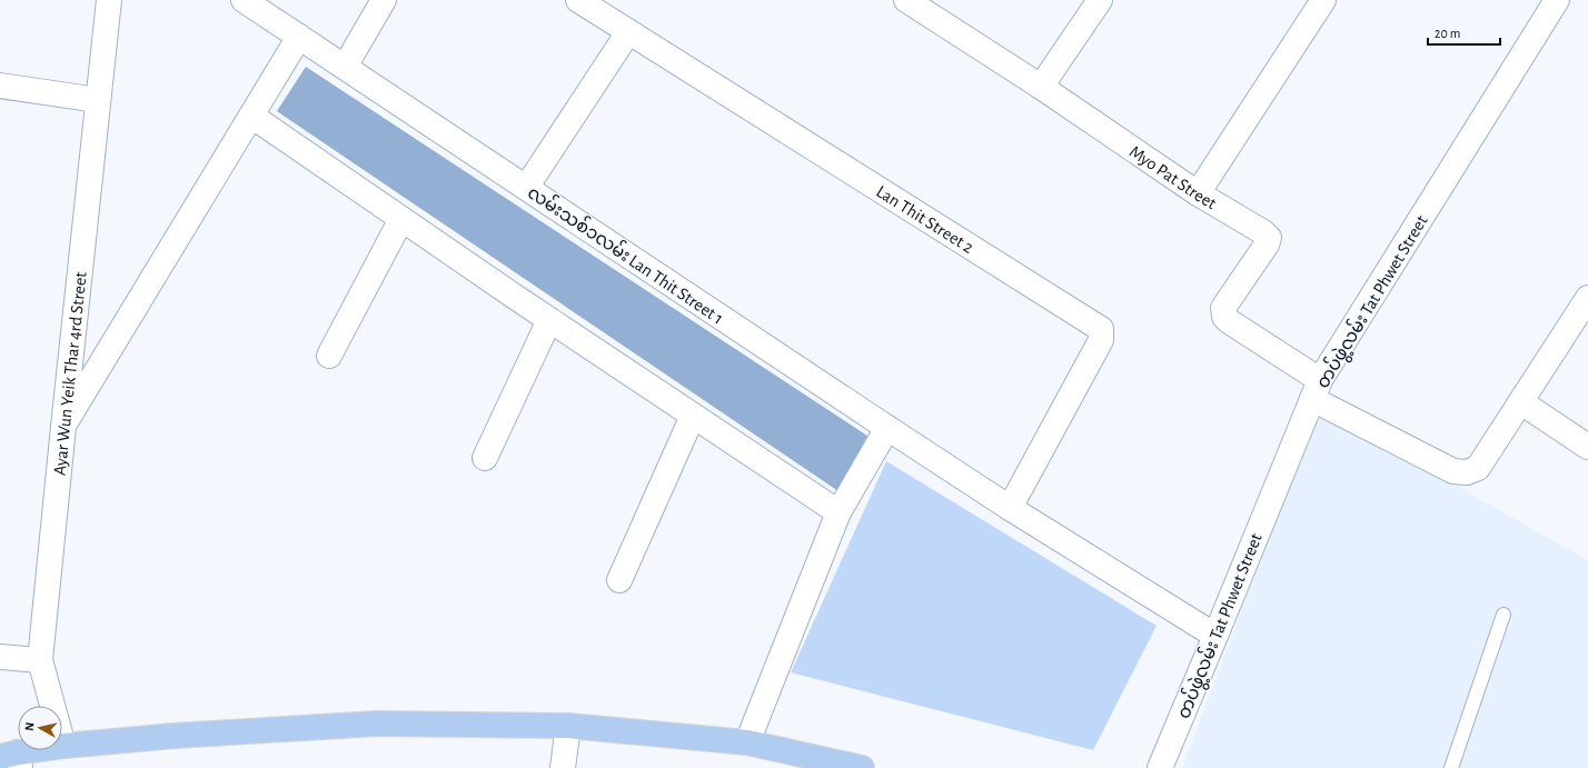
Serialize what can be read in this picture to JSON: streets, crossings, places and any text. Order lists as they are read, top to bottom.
{
  "streets": {
    "street": [
      "Myo Pat Street",
      "Lan Thit Street 2",
      "လမ်းသစ်၁လမ်း Lan Thit Street 1",
      "တပ်ဖွဲ့လမ်း Tat Phwet Street",
      "Ayar Wun Yeik Thar 4rd Street"
    ]
  },
  "crossings": [
    ["Myo Pat Street", "တပ်ဖွဲ့လမ်း Tat Phwet Street"],
    ["Lan Thit Street 2", "လမ်းသစ်၁လမ်း Lan Thit Street 1"],
    ["လမ်းသစ်၁လမ်း Lan Thit Street 1", "တပ်ဖွဲ့လမ်း Tat Phwet Street"]
  ],
  "scale_bar": "20 m",
  "north": "left"
}
